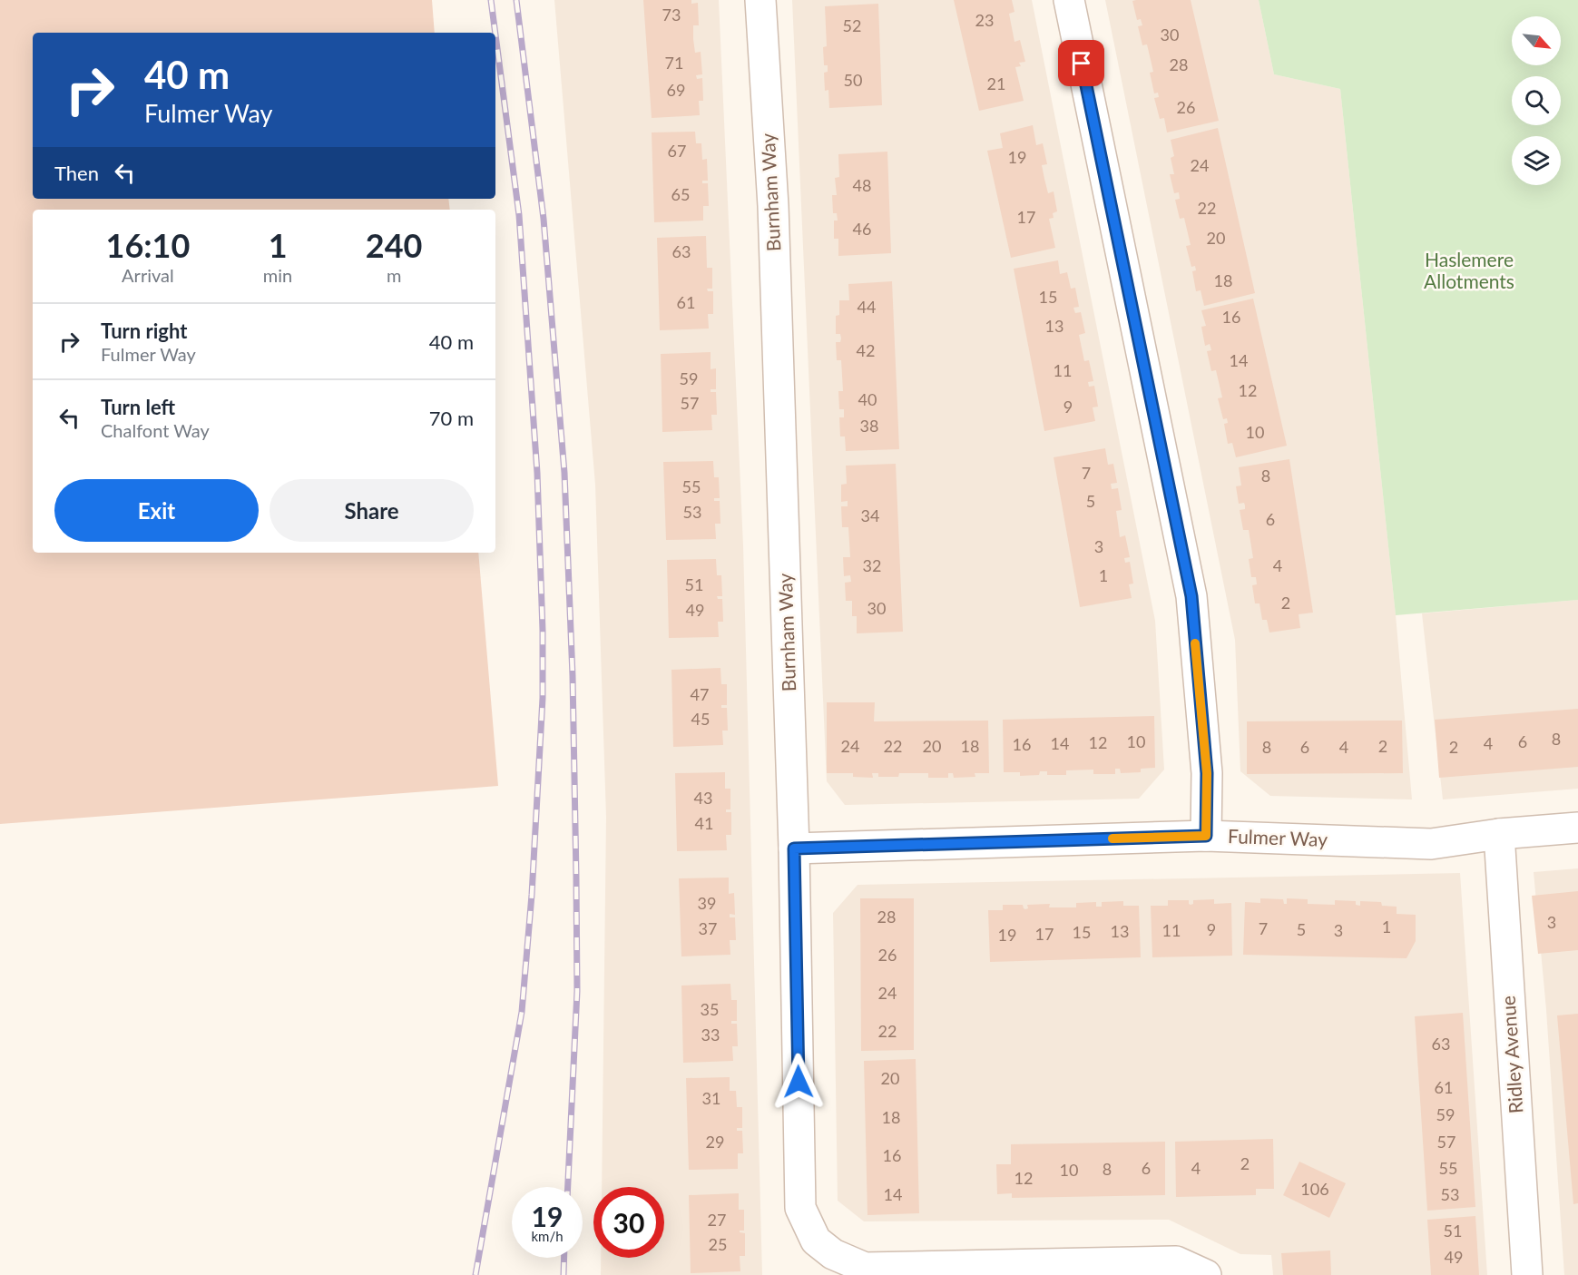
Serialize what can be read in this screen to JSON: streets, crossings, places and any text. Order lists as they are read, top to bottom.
{
  "streets": {
    "street": ["Burnham Way", "Fulmer Way", "Ridley Avenue"]
  },
  "crossings": [
    ["Burnham Way", "Fulmer Way"],
    ["Fulmer Way", "Ridley Avenue"]
  ],
  "parks": ["Haslemere Allotments"],
  "house_numbers": [
    "73",
    "23",
    "52",
    "30",
    "71",
    "28",
    "50",
    "21",
    "69",
    "26",
    "67",
    "19",
    "24",
    "48",
    "65",
    "22",
    "17",
    "46",
    "20",
    "63",
    "18",
    "15",
    "61",
    "44",
    "16",
    "13",
    "42",
    "14",
    "11",
    "59",
    "12",
    "40",
    "57",
    "9",
    "38",
    "10",
    "7",
    "8",
    "55",
    "5",
    "53",
    "34",
    "6",
    "3",
    "32",
    "4",
    "1",
    "51",
    "2",
    "30",
    "49",
    "47",
    "45",
    "8",
    "10",
    "6",
    "12",
    "14",
    "4",
    "16",
    "24",
    "22",
    "20",
    "18",
    "2",
    "8",
    "6",
    "4",
    "2",
    "43",
    "41",
    "39",
    "28",
    "3",
    "1",
    "37",
    "7",
    "9",
    "5",
    "11",
    "3",
    "13",
    "15",
    "17",
    "19",
    "26",
    "24",
    "35",
    "22",
    "33",
    "63",
    "20",
    "61",
    "31",
    "59",
    "18",
    "29",
    "57",
    "16",
    "2",
    "6",
    "4",
    "55",
    "8",
    "10",
    "12",
    "106",
    "14",
    "53",
    "27",
    "51",
    "25",
    "49"
  ],
  "north": "bottom right",
  "page": {
    "turn": ["40 m", "Fulmer Way"],
    "then": "Then",
    "eta": [
      "16:10",
      "Arrival",
      "1",
      "min",
      "240",
      "m"
    ],
    "list": [
      {
        "name": "Turn right",
        "note": "Fulmer Way",
        "value": "40 m"
      },
      {
        "name": "Turn left",
        "note": "Chalfont Way",
        "value": "70 m"
      }
    ],
    "buttons": ["Exit", "Share"],
    "speed": "19 km/h",
    "limit": "30"
  }
}
